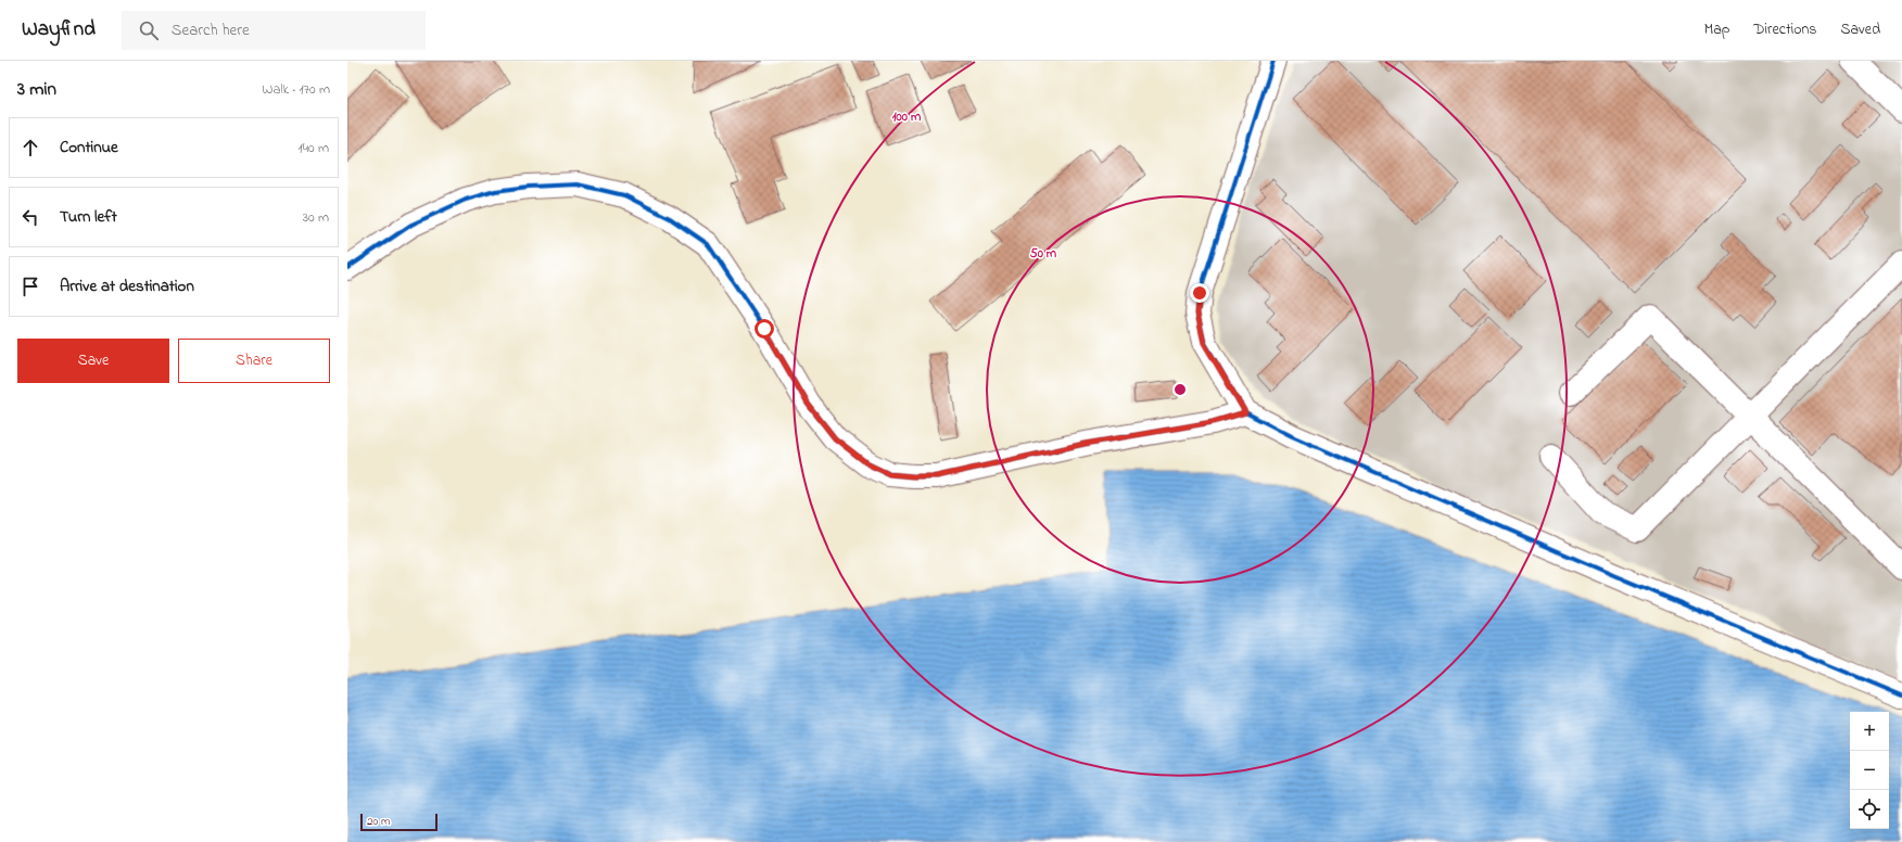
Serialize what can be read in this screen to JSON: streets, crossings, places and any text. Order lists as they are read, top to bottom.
{
  "scale_bar": "20 m",
  "page": {
    "header": "Wayfind",
    "search": "Search here",
    "nav": ["Map", "Directions", "Saved"],
    "heading": ["3 min", "Walk · 170 m"],
    "list": [
      ["Continue", "140 m"],
      ["Turn left", "30 m"],
      "Arrive at destination"
    ],
    "buttons": ["Save", "Share"],
    "map_buttons": ["+", "−"],
    "scale": "20 m"
  },
  "rings": ["100 m", "50 m"]
}
